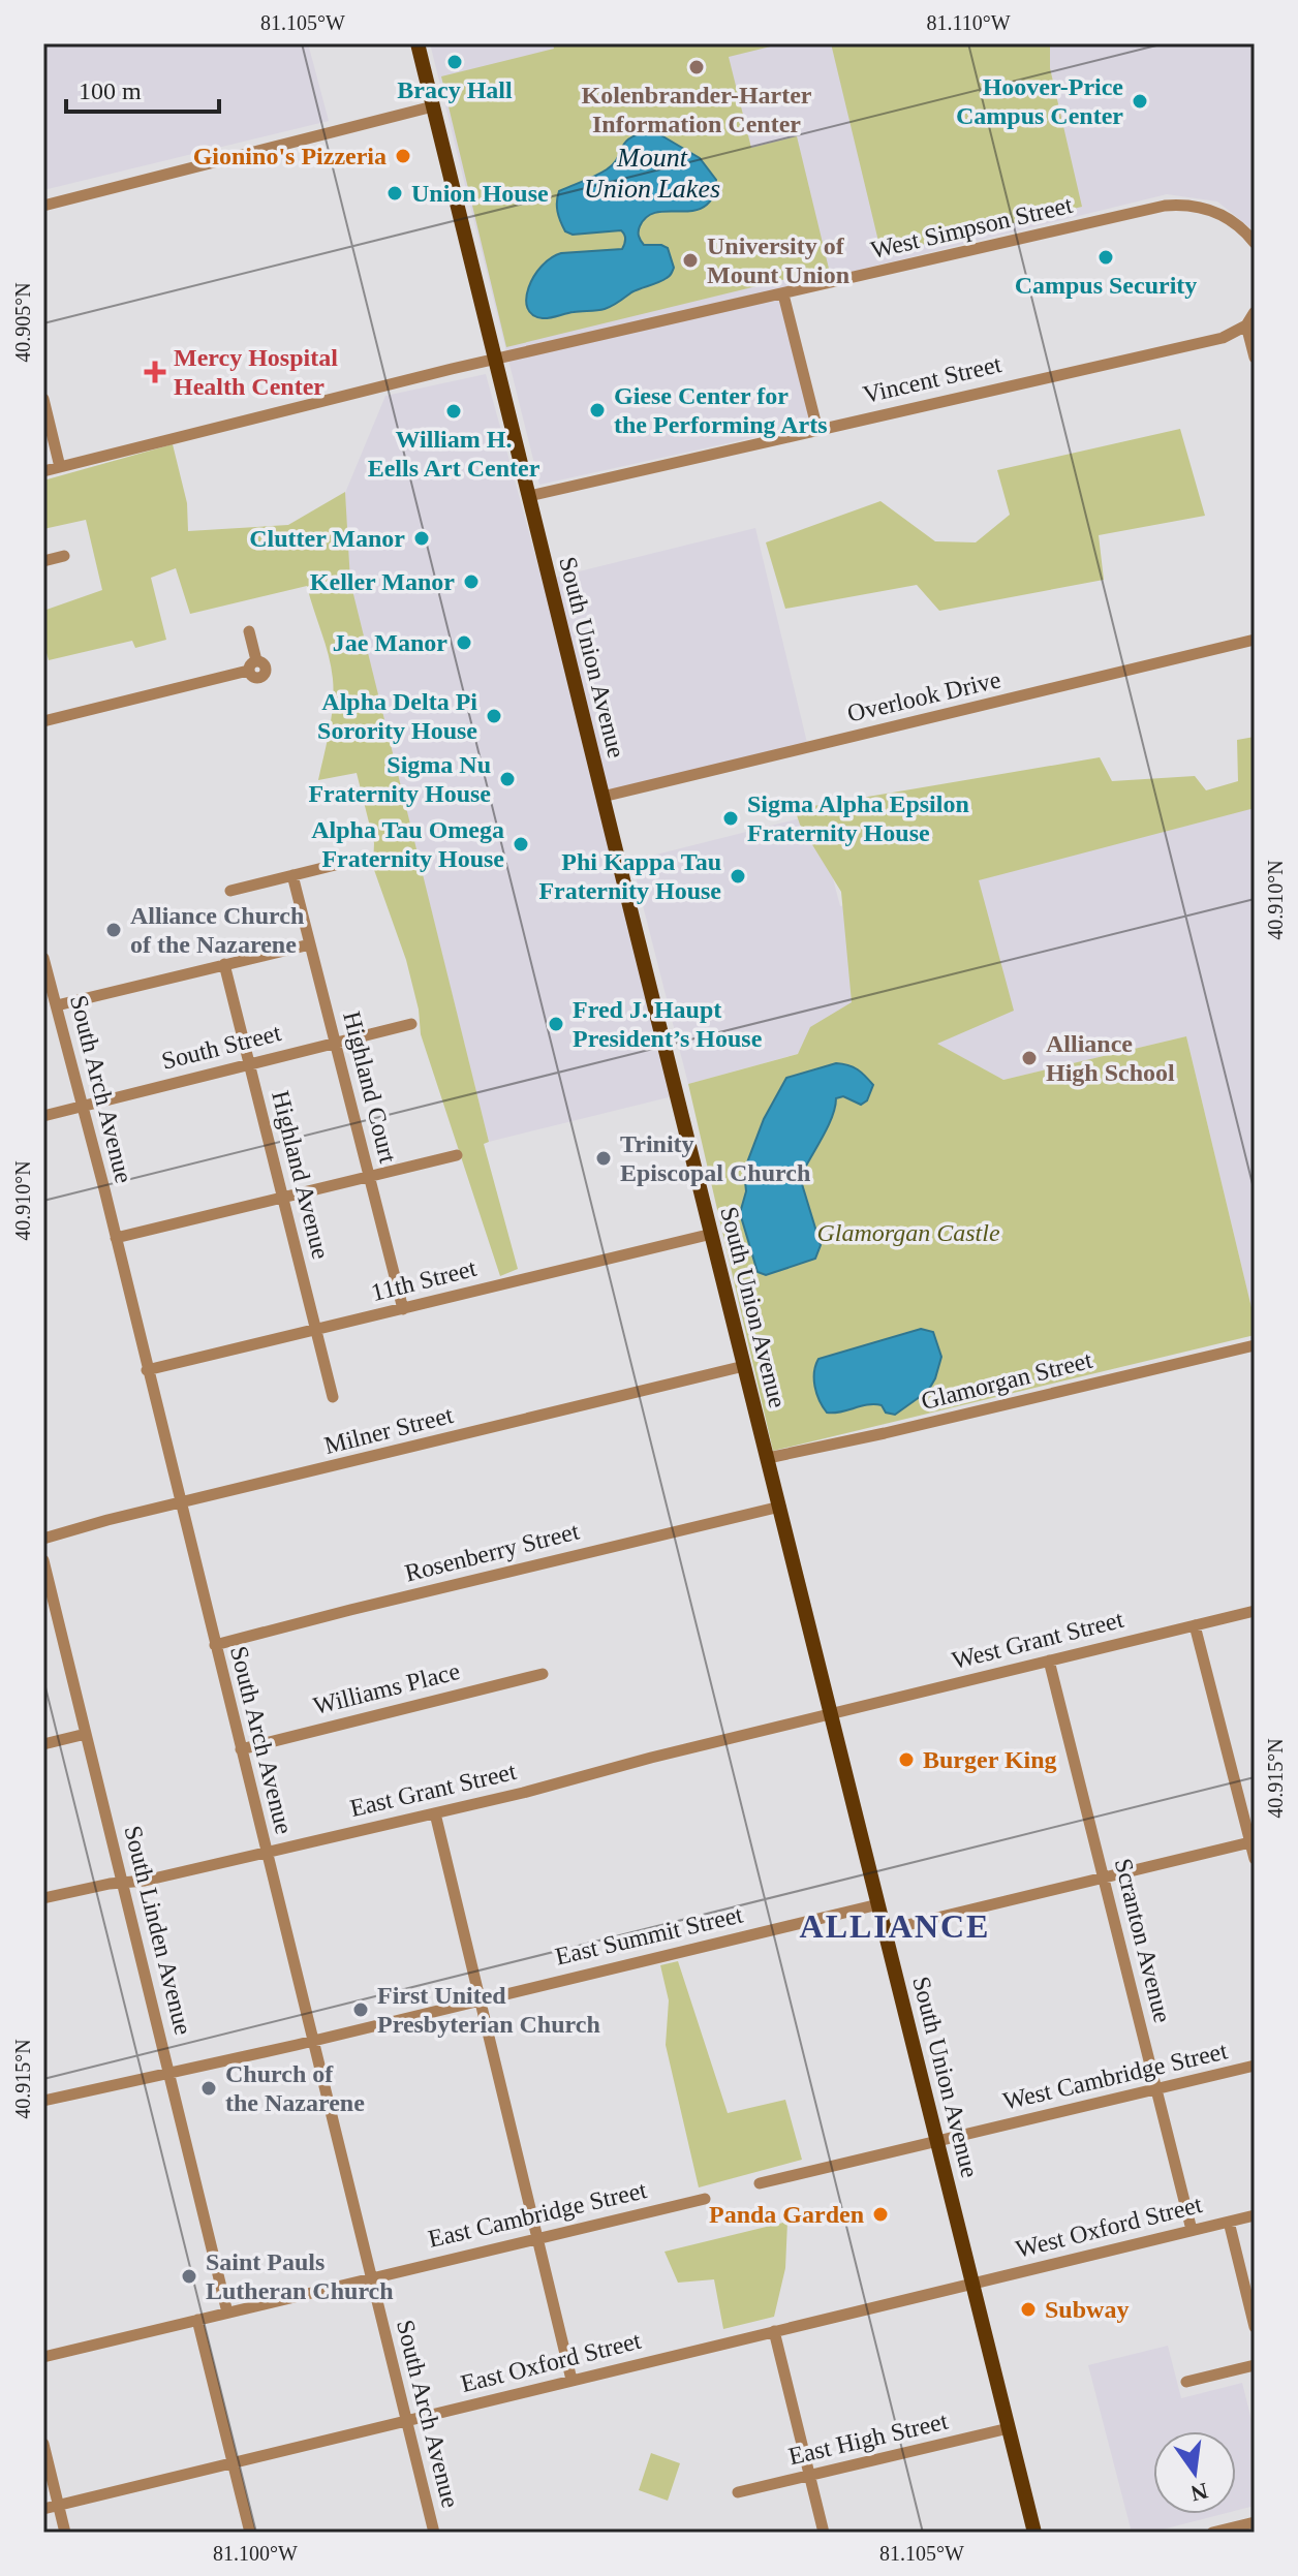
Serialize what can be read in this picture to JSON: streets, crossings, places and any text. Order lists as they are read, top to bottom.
{
  "streets": {
    "main road": ["South Union Avenue"],
    "street": [
      "West Simpson Street",
      "Vincent Street",
      "Overlook Drive",
      "South Street",
      "Highland Court",
      "South Arch Avenue",
      "Highland Avenue",
      "11th Street",
      "Glamorgan Street",
      "Milner Street",
      "Rosenberry Street",
      "West Grant Street",
      "Williams Place",
      "East Grant Street",
      "South Linden Avenue",
      "East Summit Street",
      "Scranton Avenue",
      "West Cambridge Street",
      "East Cambridge Street",
      "West Oxford Street",
      "East Oxford Street",
      "East High Street"
    ]
  },
  "crossings": [
    ["West Simpson Street", "South Union Avenue"],
    ["Vincent Street", "South Union Avenue"],
    ["South Union Avenue", "Overlook Drive"],
    ["South Union Avenue", "11th Street"],
    ["South Union Avenue", "Glamorgan Street"],
    ["South Union Avenue", "Milner Street"],
    ["South Union Avenue", "Rosenberry Street"],
    ["South Union Avenue", "West Grant Street"],
    ["South Union Avenue", "East Grant Street"],
    ["South Union Avenue", "East Summit Street"],
    ["South Union Avenue", "West Cambridge Street"],
    ["South Union Avenue", "West Oxford Street"],
    ["South Union Avenue", "East Oxford Street"],
    ["South Union Avenue", "East High Street"],
    ["South Street", "Highland Court"],
    ["South Street", "South Arch Avenue"],
    ["South Street", "Highland Avenue"],
    ["Highland Court", "11th Street"],
    ["South Arch Avenue", "11th Street"],
    ["South Arch Avenue", "Milner Street"],
    ["South Arch Avenue", "Rosenberry Street"],
    ["South Arch Avenue", "Williams Place"],
    ["South Arch Avenue", "East Grant Street"],
    ["South Arch Avenue", "East Summit Street"],
    ["South Arch Avenue", "East Cambridge Street"],
    ["South Arch Avenue", "East Oxford Street"],
    ["Highland Avenue", "11th Street"],
    ["West Grant Street", "East Grant Street"],
    ["West Grant Street", "Scranton Avenue"],
    ["East Grant Street", "South Linden Avenue"],
    ["South Linden Avenue", "East Summit Street"],
    ["South Linden Avenue", "East Cambridge Street"],
    ["Scranton Avenue", "West Cambridge Street"],
    ["Scranton Avenue", "West Oxford Street"],
    ["West Oxford Street", "East Oxford Street"]
  ],
  "districts": ["ALLIANCE"],
  "water": ["Mount Union Lakes"],
  "parks": ["Glamorgan Castle"],
  "places": {
    "other": [
      "Bracy Hall",
      "Kolenbrander-Harter Information Center",
      "Hoover-Price Campus Center",
      "Gionino's Pizzeria",
      "Union House",
      "Campus Security",
      "University of Mount Union",
      "Giese Center for the Performing Arts",
      "William H. Eells Art Center",
      "Clutter Manor",
      "Keller Manor",
      "Jae Manor",
      "Alpha Delta Pi Sorority House",
      "Sigma Nu Fraternity House",
      "Sigma Alpha Epsilon Fraternity House",
      "Alpha Tau Omega Fraternity House",
      "Phi Kappa Tau Fraternity House",
      "Alliance Church of the Nazarene",
      "Fred J. Haupt President’s House",
      "Alliance High School",
      "Trinity Episcopal Church",
      "Burger King",
      "First United Presbyterian Church",
      "Church of the Nazarene",
      "Panda Garden",
      "Saint Pauls Lutheran Church",
      "Subway"
    ],
    "health": ["Mercy Hospital Health Center"]
  },
  "scale_bar": "100 m",
  "north": "bottom",
  "coordinates": [
    "81.105°W",
    "81.110°W",
    "40.905°N",
    "40.910°N",
    "40.915°N",
    "81.100°W"
  ]
}
